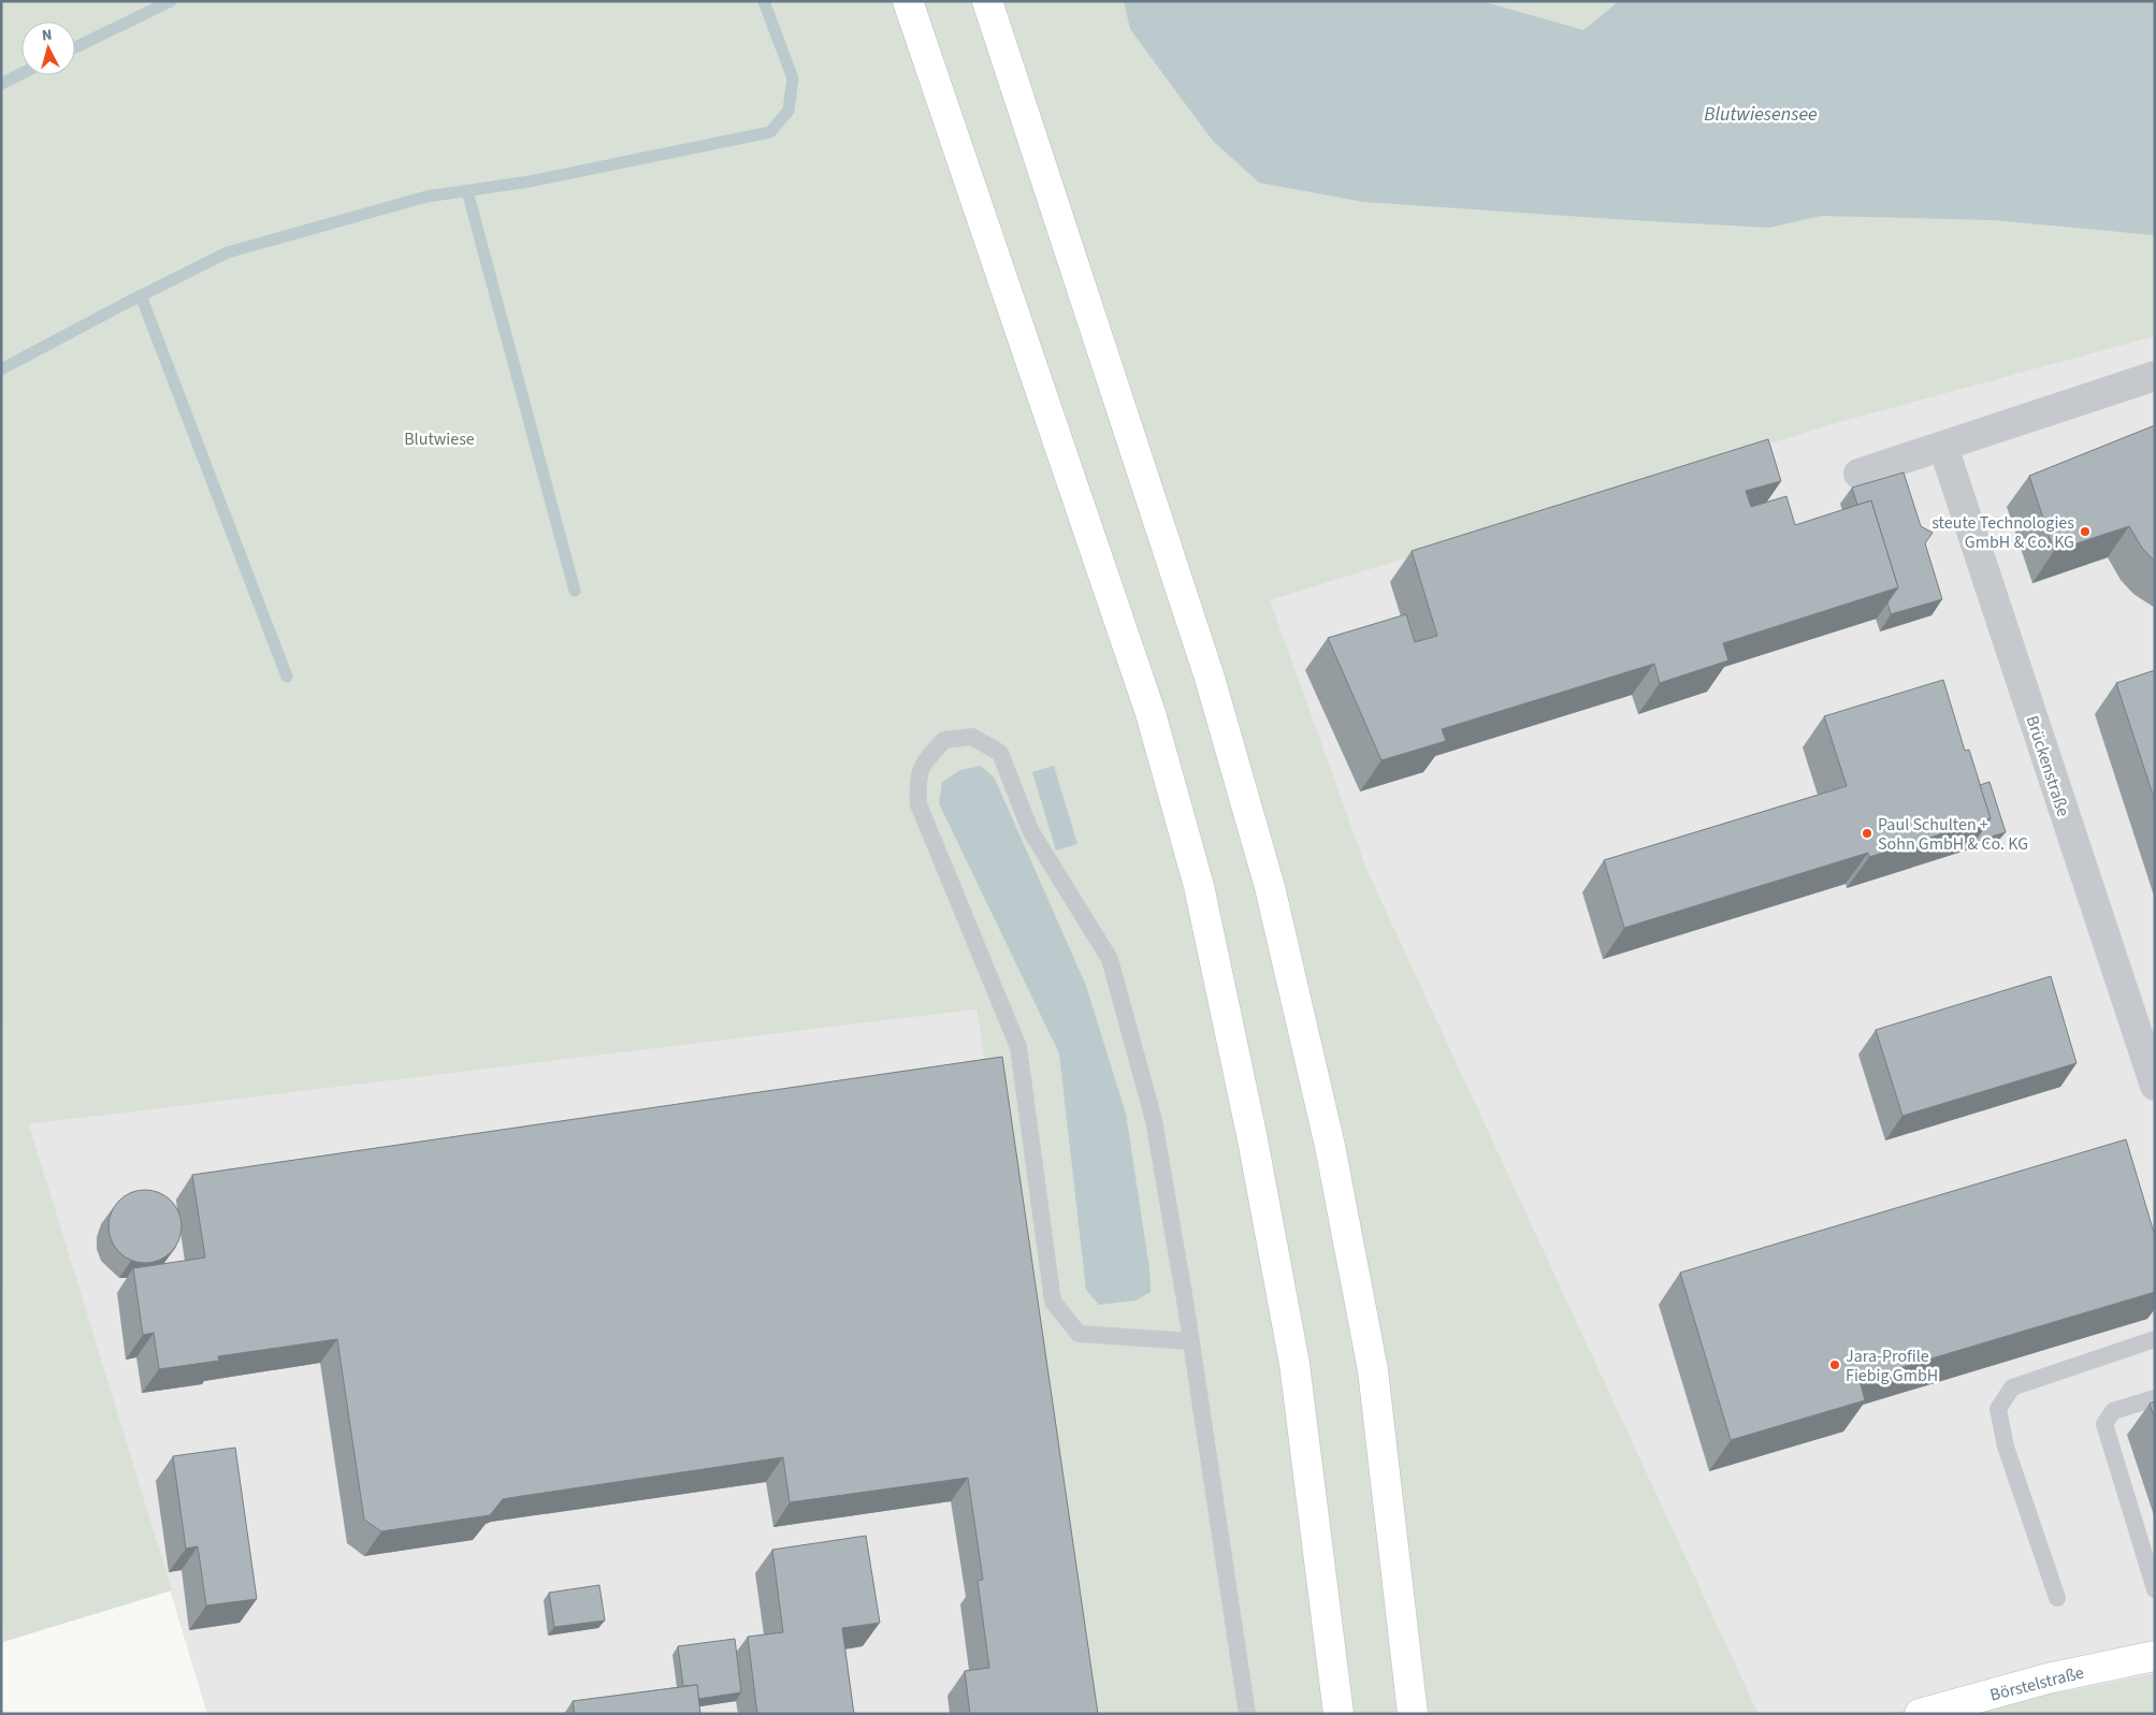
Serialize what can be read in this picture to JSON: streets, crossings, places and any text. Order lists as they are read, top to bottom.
{
  "streets": {
    "main road": ["Börstelstraße"],
    "street": ["Brückenstraße"]
  },
  "water": ["Blutwiesensee"],
  "parks": ["Blutwiese"],
  "places": ["steute Technologies GmbH & Co. KG", "Paul Schulten + Sohn GmbH & Co. KG", "Jara-Profile Fiebig GmbH"],
  "north": "top"
}
